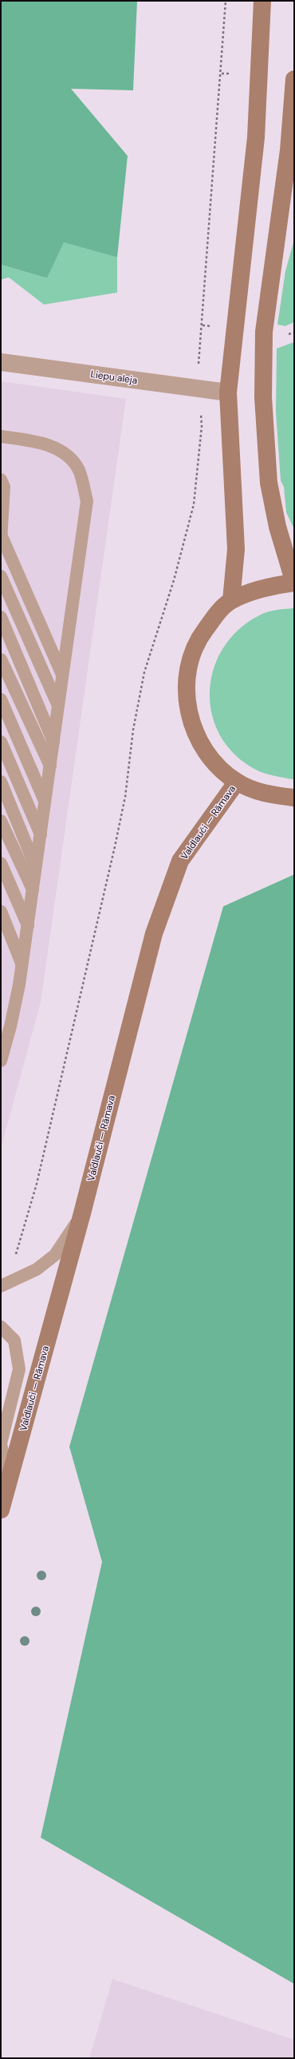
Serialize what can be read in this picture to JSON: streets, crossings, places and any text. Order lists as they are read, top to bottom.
{
  "streets": {
    "main road": ["Valdlauči — Rāmava"],
    "street": ["Liepu aleja"]
  }
}
